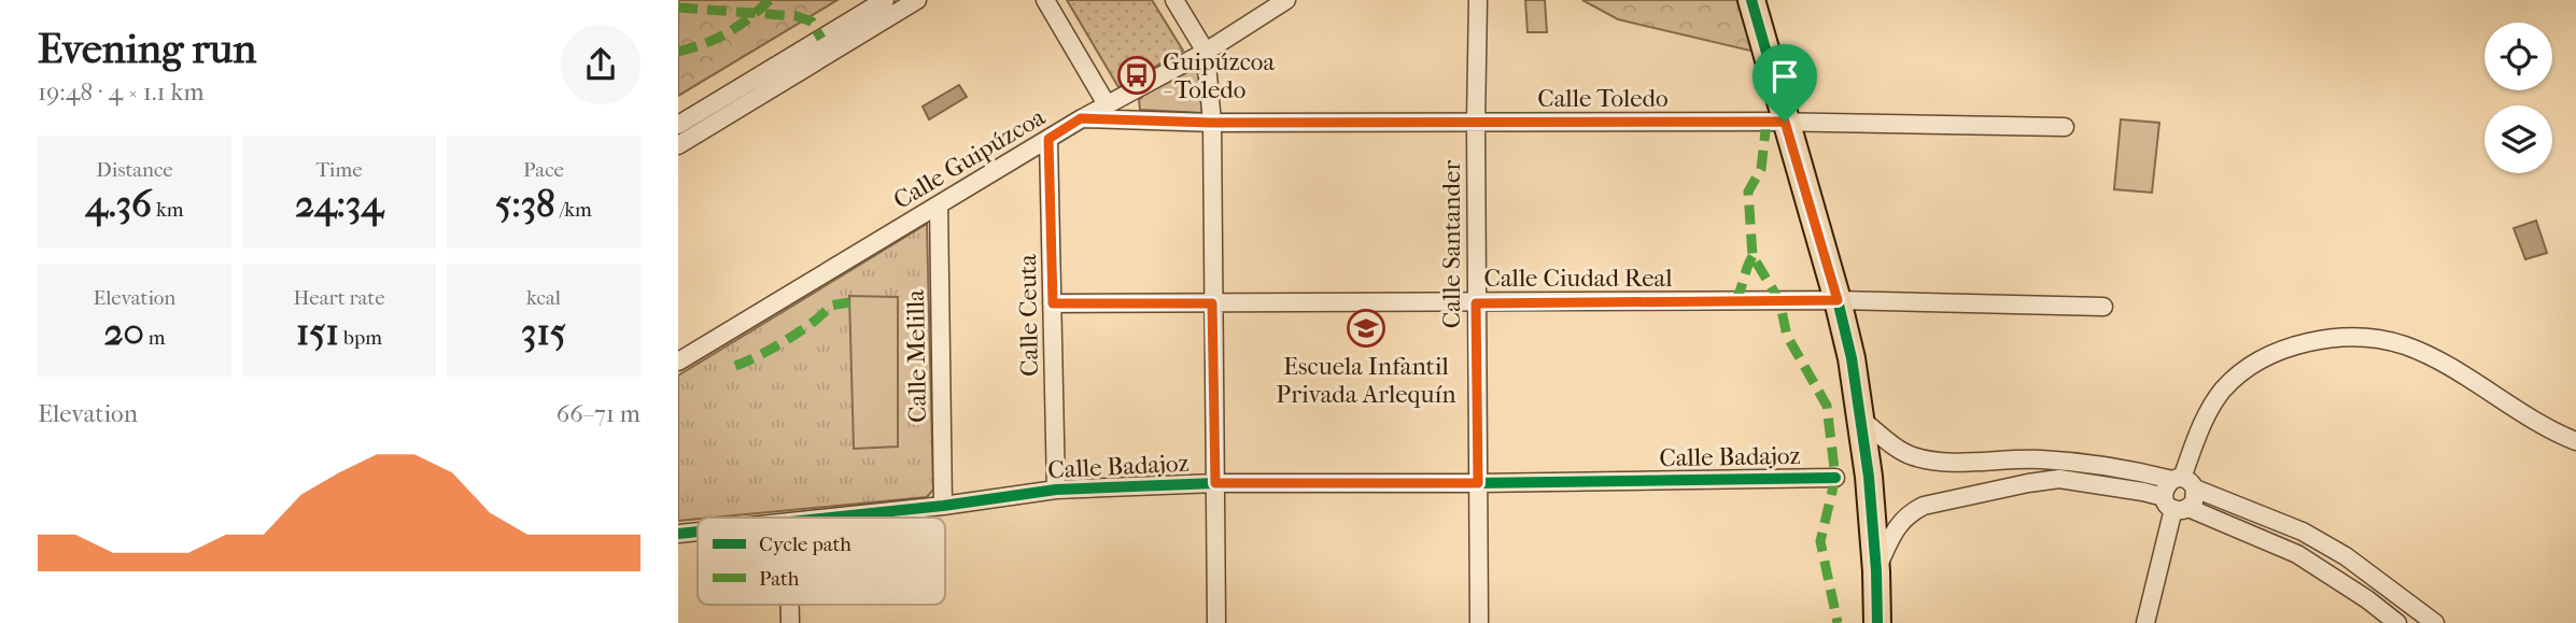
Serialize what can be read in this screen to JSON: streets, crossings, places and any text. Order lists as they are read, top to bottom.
{
  "streets": {
    "street": [
      "Calle Toledo",
      "Calle Guipúzcoa",
      "Calle Santander",
      "Calle Ciudad Real",
      "Calle Ceuta",
      "Calle Melilla",
      "Calle Badajoz"
    ]
  },
  "crossings": [
    ["Calle Toledo", "Calle Guipúzcoa"],
    ["Calle Toledo", "Calle Santander"],
    ["Calle Guipúzcoa", "Calle Ceuta"],
    ["Calle Guipúzcoa", "Calle Melilla"],
    ["Calle Santander", "Calle Ciudad Real"],
    ["Calle Santander", "Calle Badajoz"],
    ["Calle Ciudad Real", "Calle Ceuta"],
    ["Calle Ceuta", "Calle Badajoz"],
    ["Calle Melilla", "Calle Badajoz"]
  ],
  "places": {
    "bus stop": ["Guipúzcoa - Toledo"],
    "school or university": ["Escuela Infantil Privada Arlequín"]
  },
  "legend": ["Cycle path", "Path"],
  "page": {
    "heading": ["Evening run", "19:48 · 4 × 1.1 km"],
    "stats": [
      ["Distance", "4.36 km"],
      ["Time", "24:34"],
      ["Pace", "5:38 /km"],
      ["Elevation", "20 m"],
      ["Heart rate", "151 bpm"],
      ["kcal", "315"]
    ],
    "chart": ["Elevation", "66–71 m"]
  }
}
